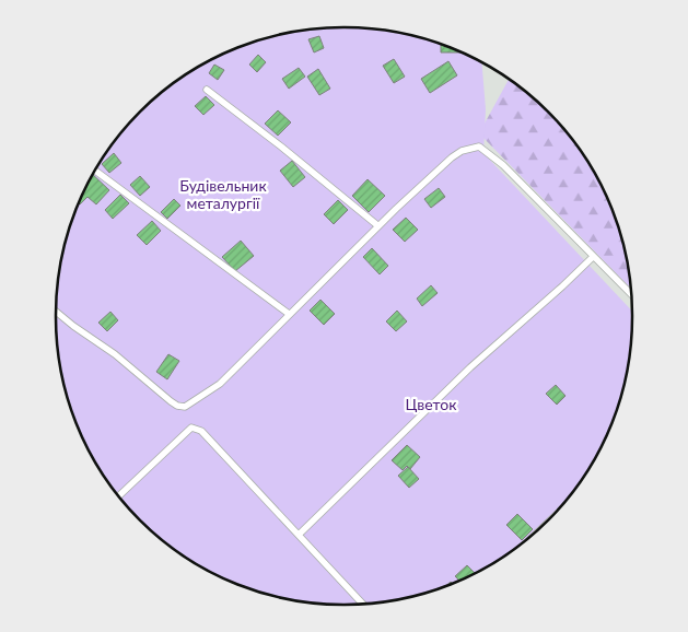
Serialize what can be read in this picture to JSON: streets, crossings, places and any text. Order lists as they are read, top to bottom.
{
  "parks": ["Будівельник металургії", "Цветок"]
}
